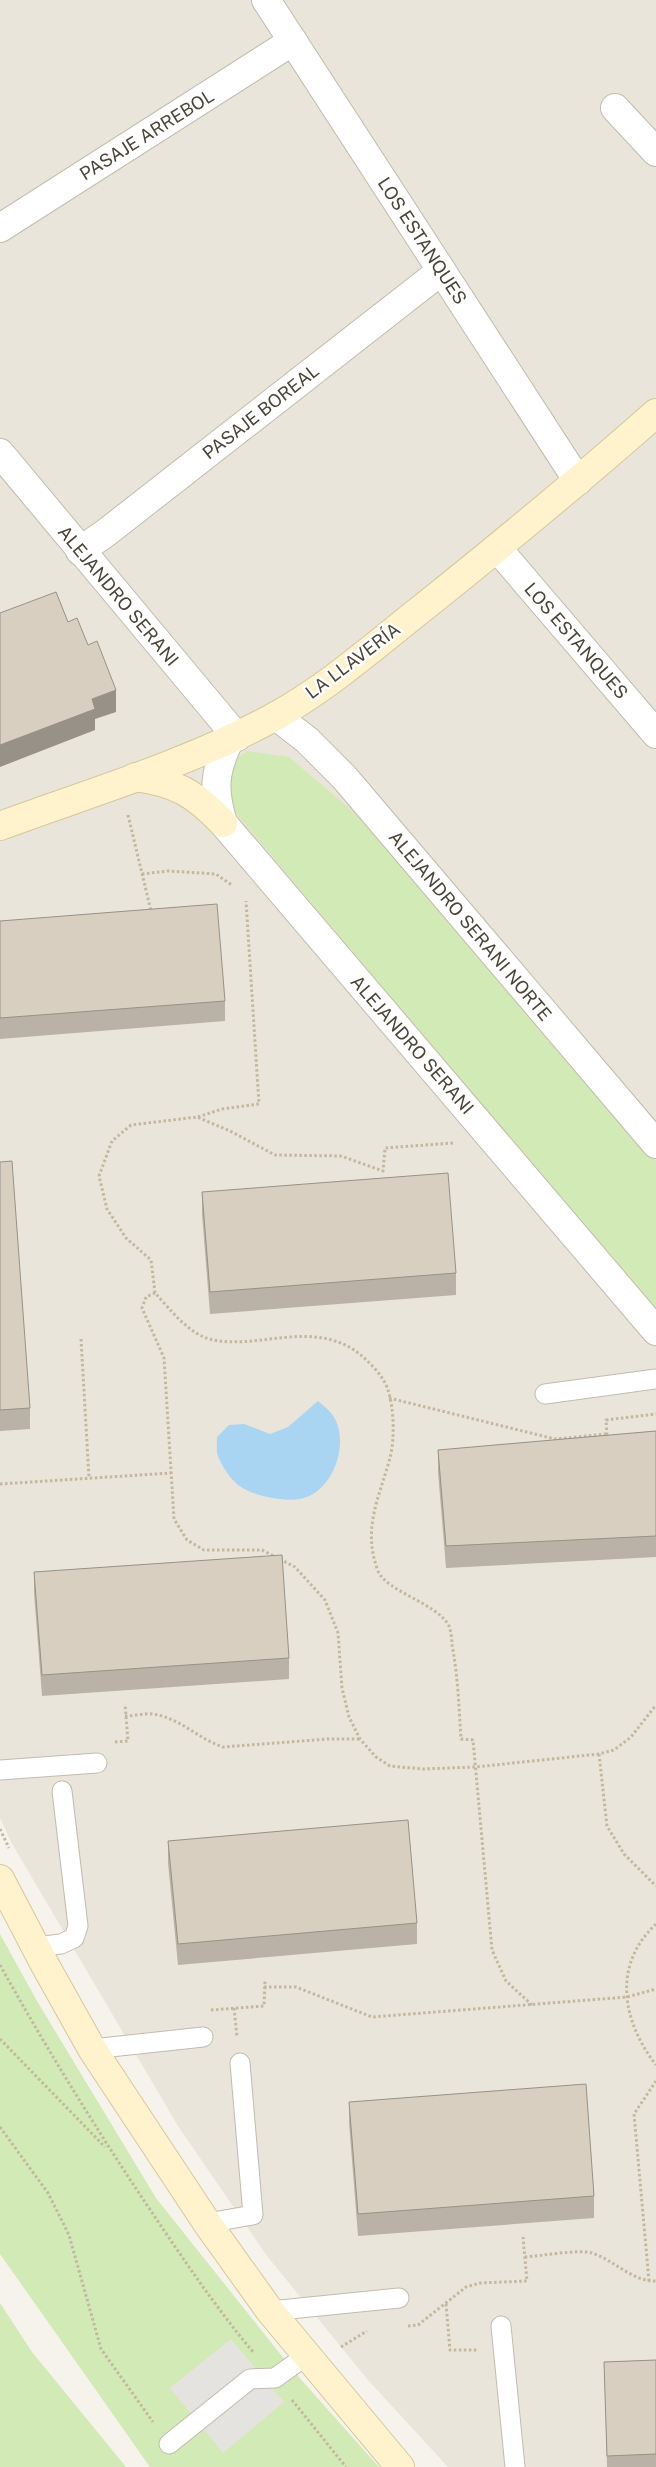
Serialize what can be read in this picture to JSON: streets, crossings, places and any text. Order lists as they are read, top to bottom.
{
  "streets": {
    "street": [
      "PASAJE ARREBOL",
      "LOS ESTANQUES",
      "PASAJE BOREAL",
      "ALEJANDRO SERANI",
      "LA LLAVERÍA",
      "ALEJANDRO SERANI NORTE"
    ]
  },
  "crossings": [
    ["PASAJE ARREBOL", "LOS ESTANQUES"],
    ["LOS ESTANQUES", "PASAJE BOREAL"],
    ["LOS ESTANQUES", "LA LLAVERÍA"],
    ["PASAJE BOREAL", "ALEJANDRO SERANI"],
    ["ALEJANDRO SERANI", "LA LLAVERÍA"],
    ["LA LLAVERÍA", "ALEJANDRO SERANI NORTE"]
  ]
}
